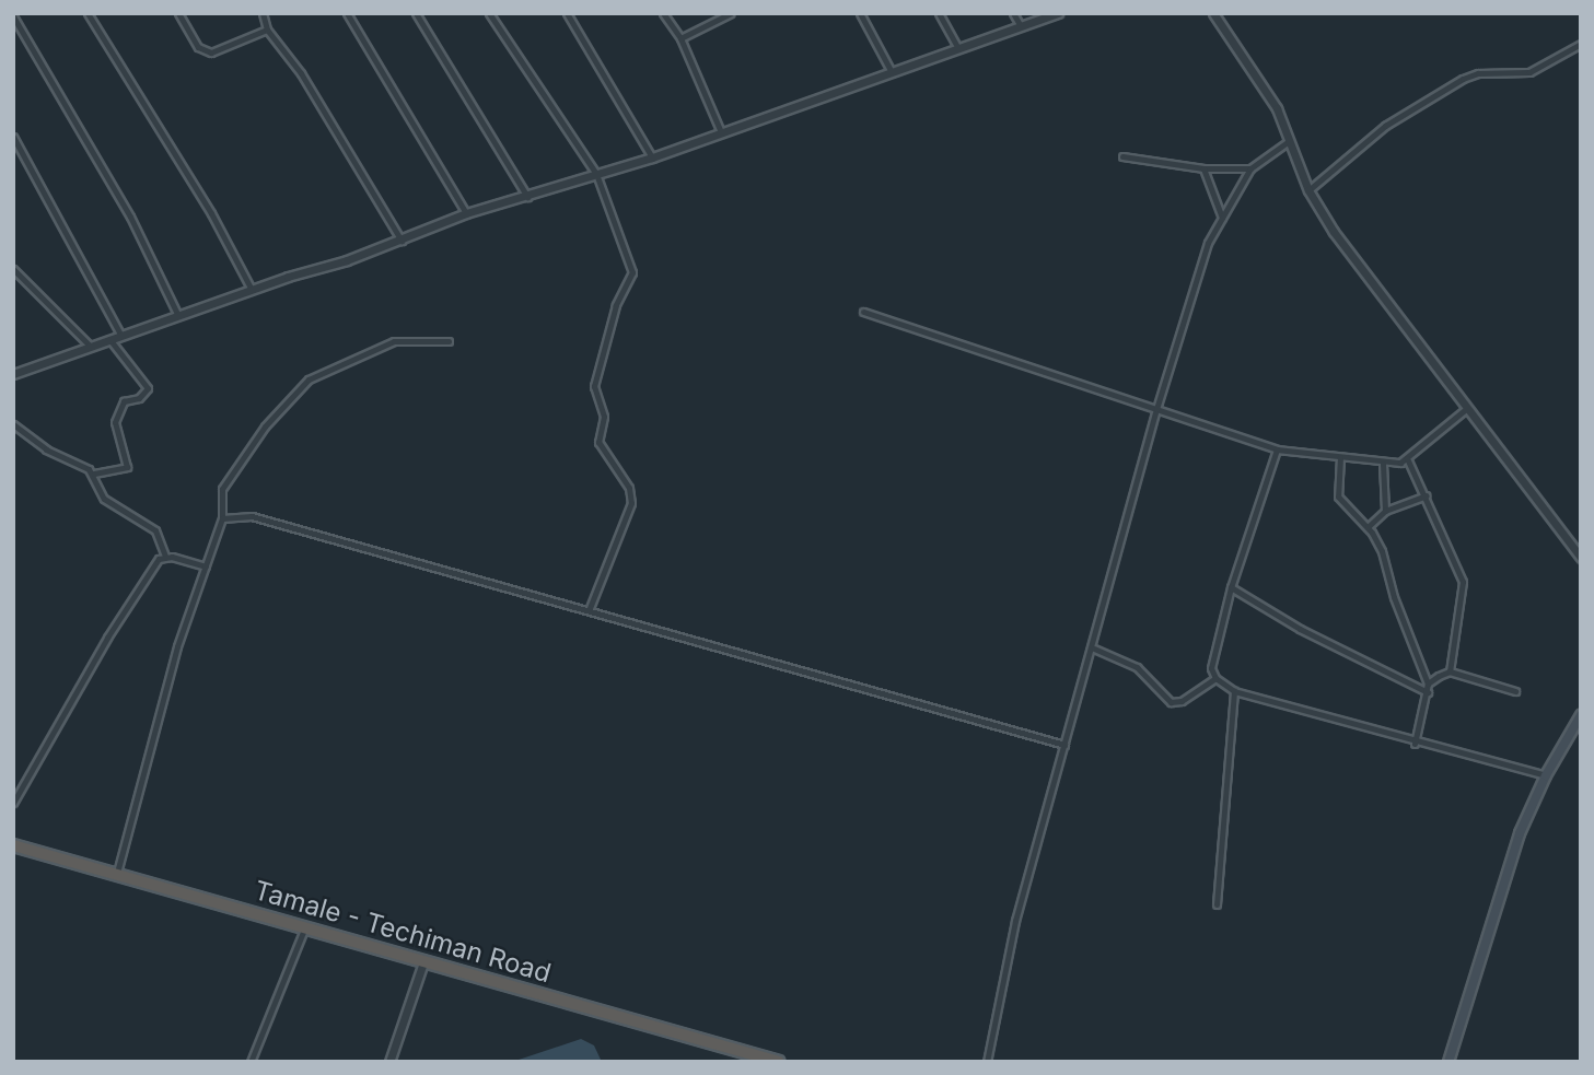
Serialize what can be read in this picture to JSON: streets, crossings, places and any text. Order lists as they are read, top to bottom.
{
  "streets": {
    "highway": ["Tamale - Techiman Road"]
  }
}
